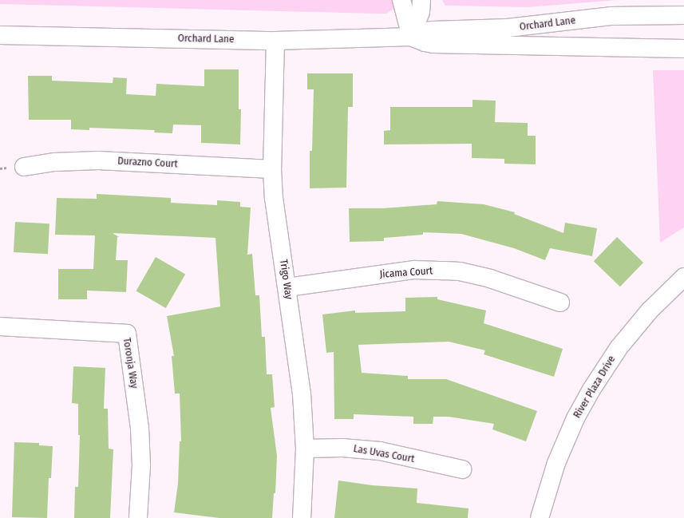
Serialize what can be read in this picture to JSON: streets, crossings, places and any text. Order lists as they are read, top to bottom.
{
  "streets": {
    "street": [
      "Orchard Lane",
      "Durazno Court",
      "Jicama Court",
      "Trigo Way",
      "Toronja Way",
      "River Plaza Drive",
      "Las Uvas Court"
    ]
  },
  "crossings": [
    ["Orchard Lane", "Trigo Way"],
    ["Durazno Court", "Trigo Way"],
    ["Jicama Court", "Trigo Way"],
    ["Trigo Way", "Las Uvas Court"]
  ]
}
